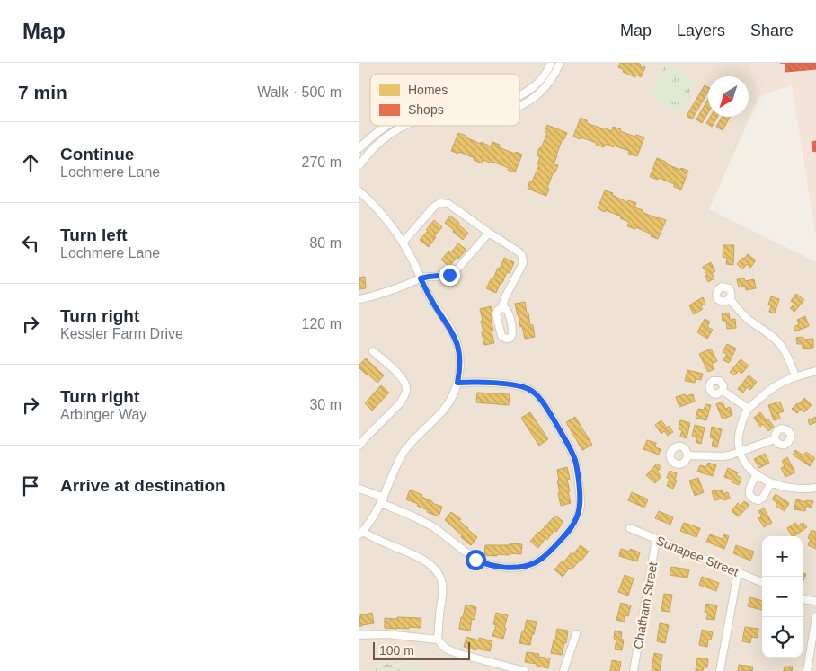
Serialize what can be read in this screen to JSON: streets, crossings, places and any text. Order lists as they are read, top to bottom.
{
  "streets": {
    "street": ["Sunapee Street", "Chatham Street"]
  },
  "crossings": [
    ["Sunapee Street", "Chatham Street"]
  ],
  "legend": ["Homes", "Shops"],
  "scale_bar": "100 m",
  "north": "bottom left",
  "page": {
    "header": "Map",
    "nav": ["Map", "Layers", "Share"],
    "heading": ["7 min", "Walk · 500 m"],
    "list": [
      ["Continue", "Lochmere Lane", "270 m"],
      ["Turn left", "Lochmere Lane", "80 m"],
      ["Turn right", "Kessler Farm Drive", "120 m"],
      ["Turn right", "Arbinger Way", "30 m"],
      "Arrive at destination"
    ],
    "map_buttons": ["+", "−"],
    "scale": "100 m"
  }
}
